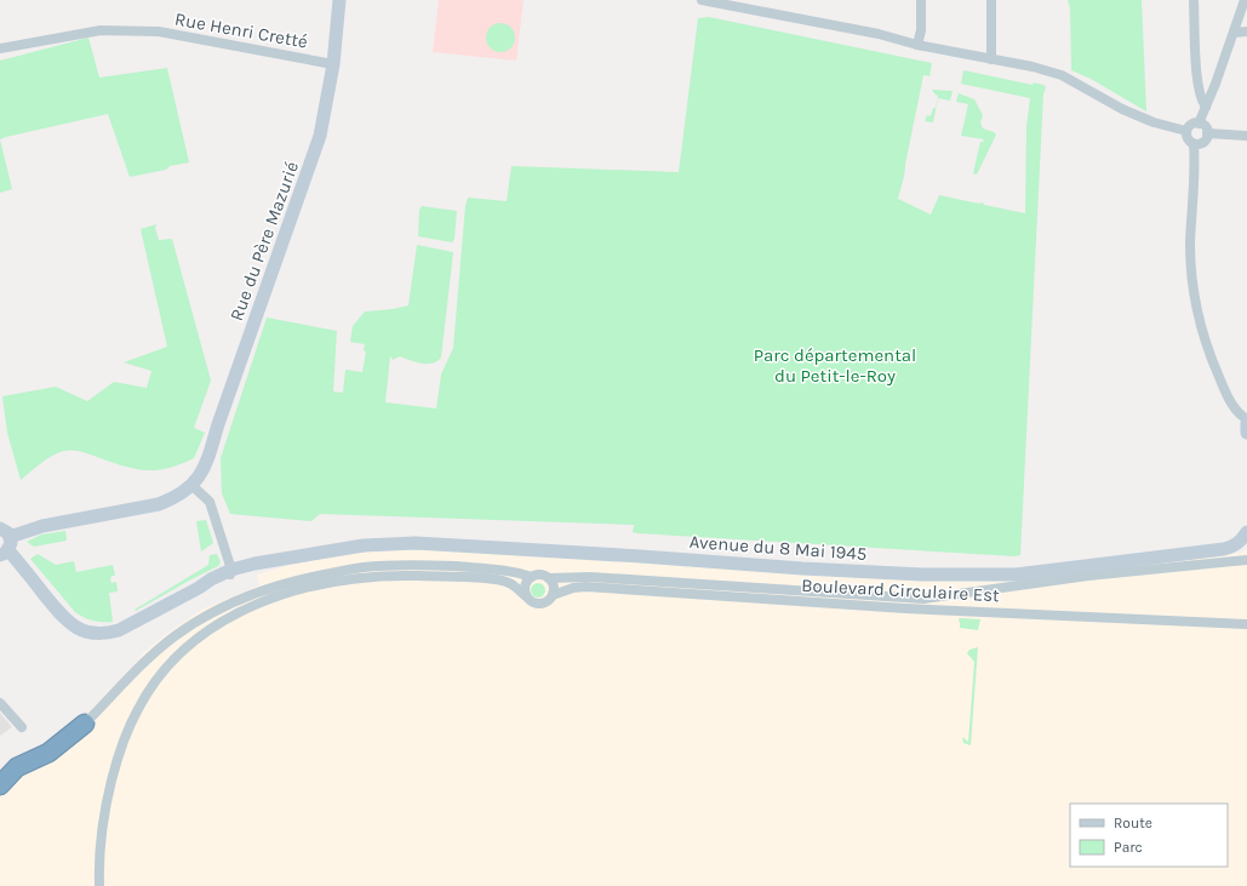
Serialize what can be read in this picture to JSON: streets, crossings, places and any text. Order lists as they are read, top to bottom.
{
  "streets": {
    "main road": ["Rue du Père Mazurié", "Avenue du 8 Mai 1945"],
    "street": ["Rue Henri Cretté", "Boulevard Circulaire Est"]
  },
  "crossings": [
    ["Rue Henri Cretté", "Rue du Père Mazurié"]
  ],
  "parks": ["Parc départemental du Petit-le-Roy"],
  "legend": ["Route", "Parc"]
}
